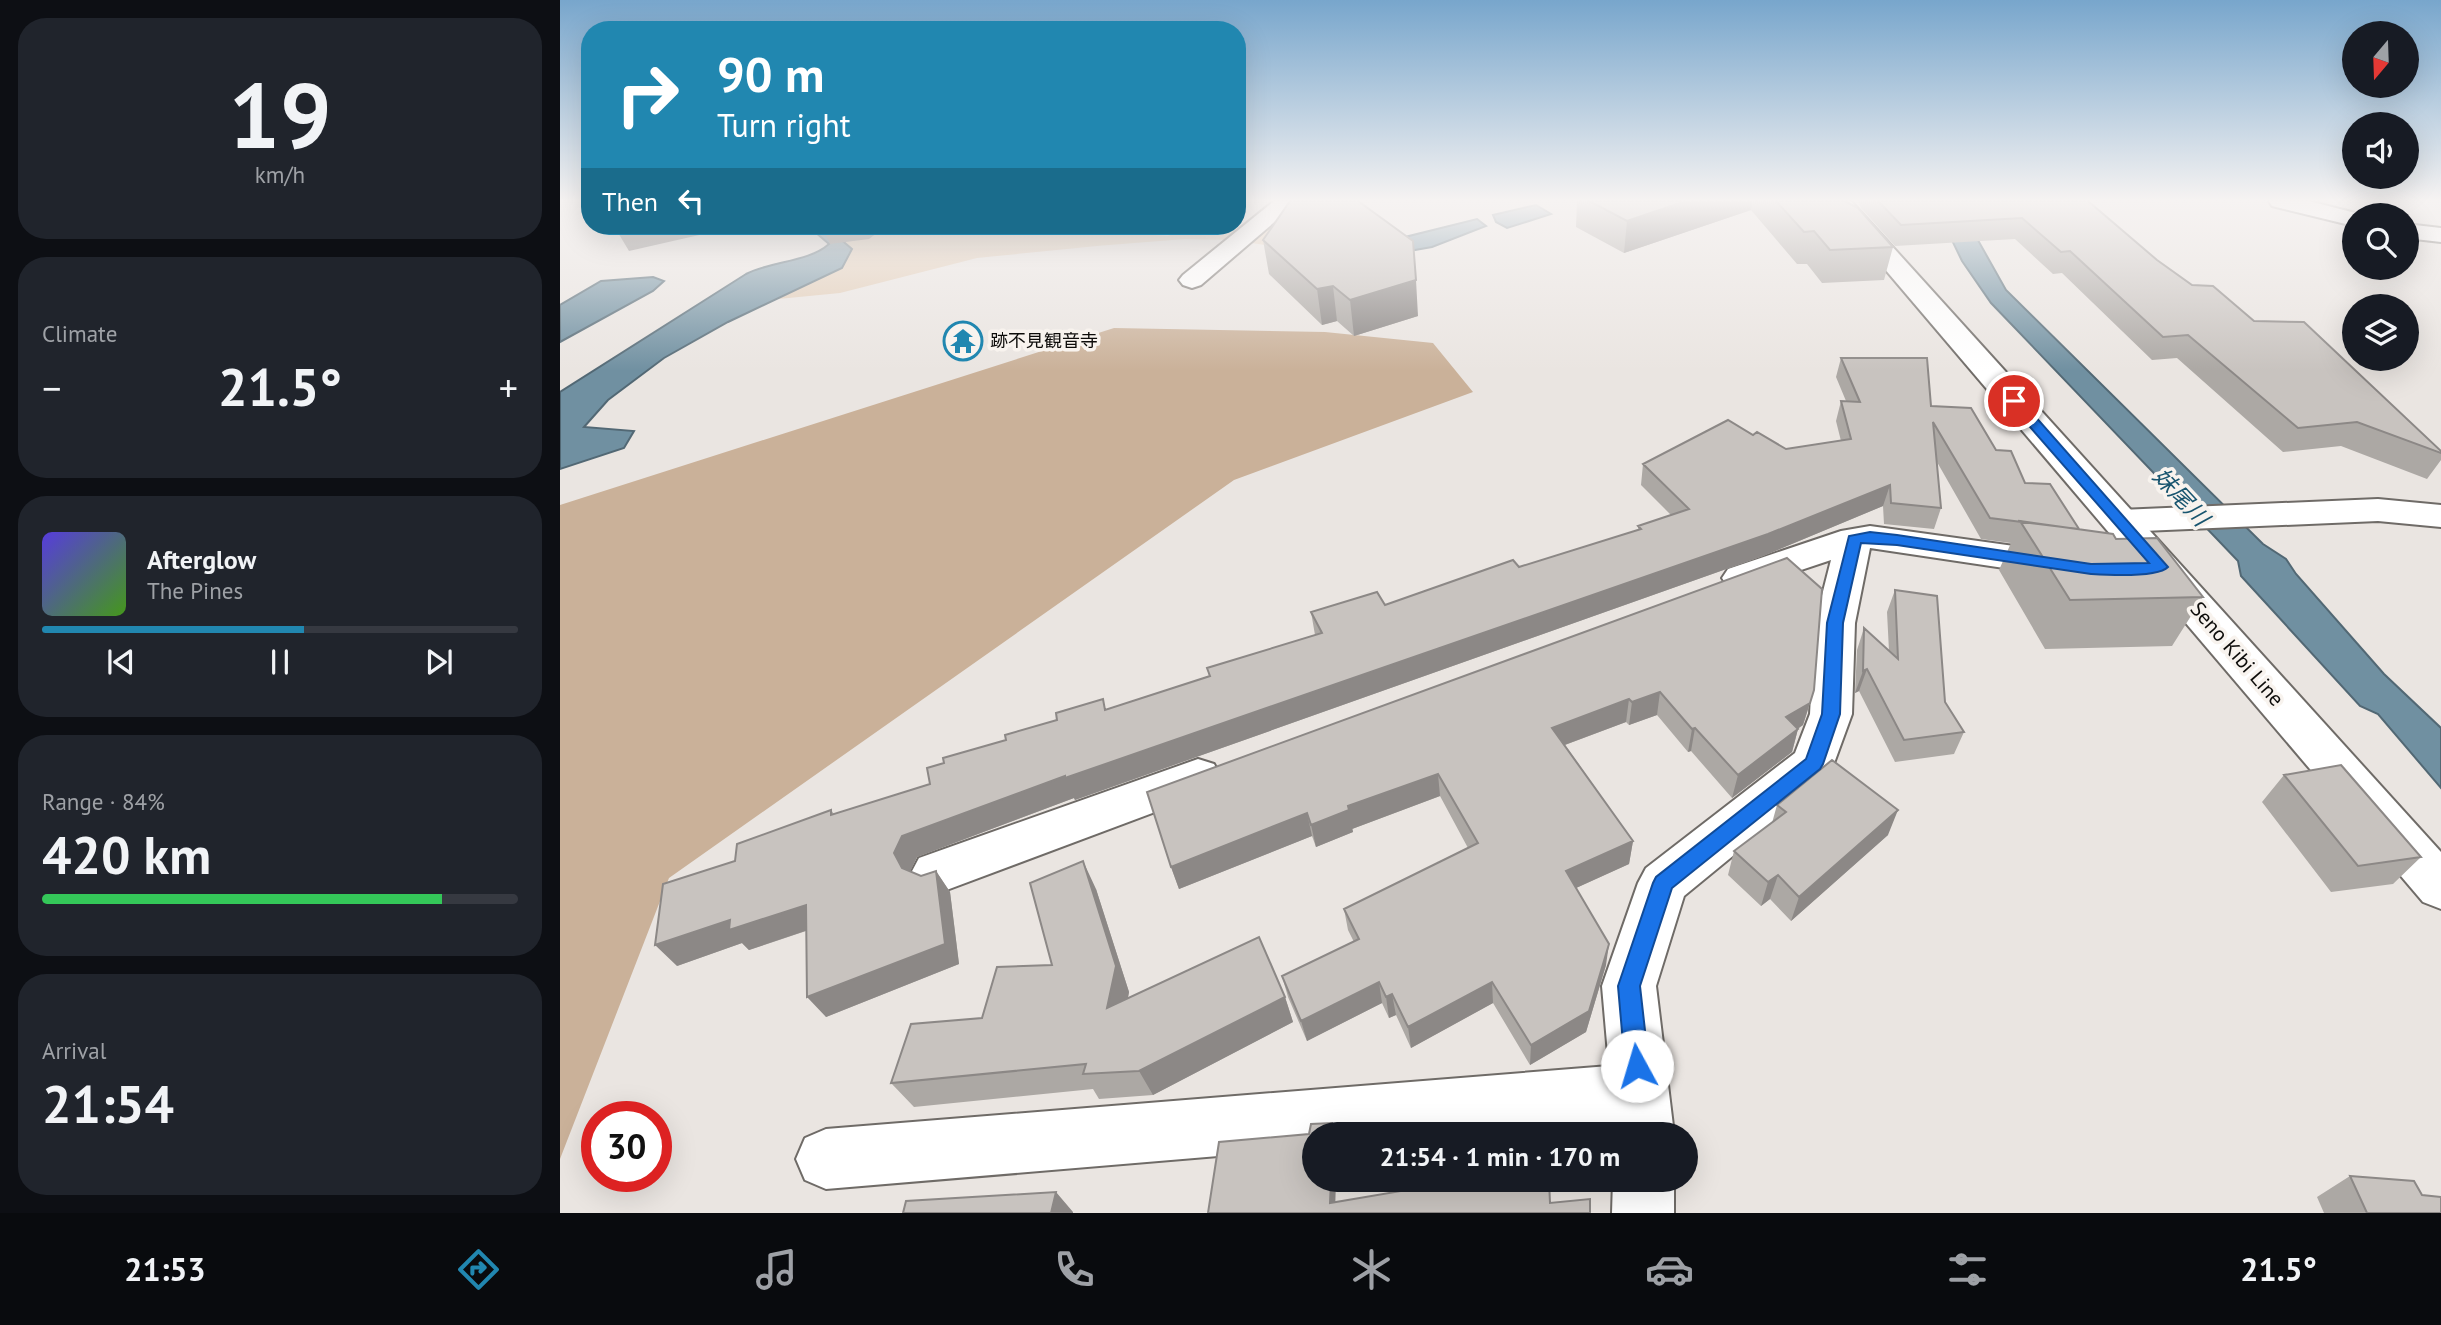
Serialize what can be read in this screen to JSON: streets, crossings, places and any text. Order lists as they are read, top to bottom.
{
  "streets": {
    "street": ["Seno Kibi Line"]
  },
  "water": ["妹尾川"],
  "places": {
    "temple": ["跡不見観音寺"]
  },
  "north": "bottom",
  "page": {
    "tile": [
      ["19", "km/h"],
      "Climate",
      ["Range · 84%", "420 km"],
      ["Arrival", "21:54"]
    ],
    "turn": ["90 m", "Turn right"],
    "then": "Then",
    "heat": ["−", "21.5°", "+"],
    "song": ["Afterglow", "The Pines"],
    "limit": "30",
    "trip": "21:54 · 1 min · 170 m",
    "tabs": ["21:53", "21.5°"]
  }
}
